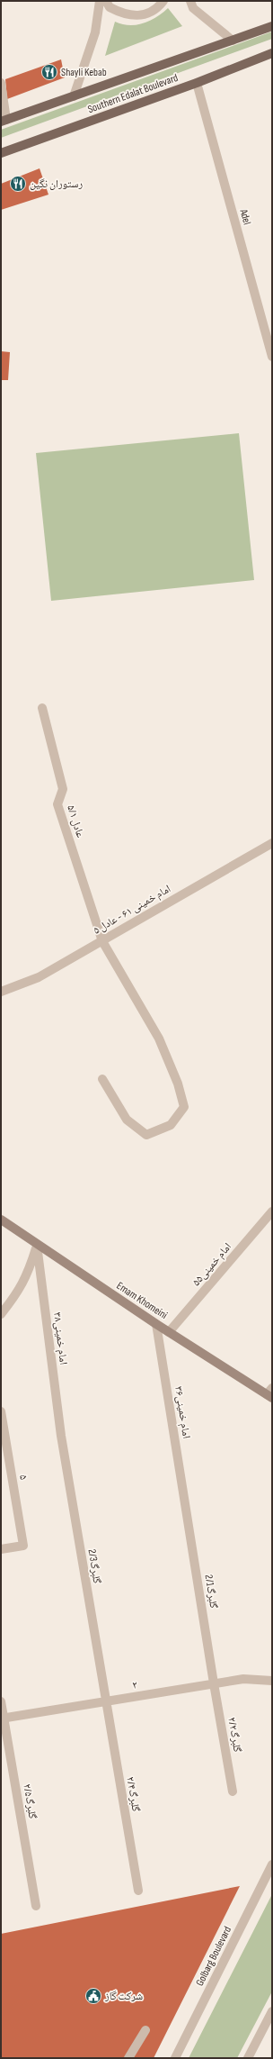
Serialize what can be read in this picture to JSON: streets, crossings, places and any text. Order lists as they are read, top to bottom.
{
  "streets": {
    "main road": ["Southern Edalat Boulevard", "Emam Khomeini"],
    "street": [
      "Adel",
      "عادل ۵/۱",
      "امام خمینی ۶۱ - عادل ۵",
      "امام خمینی۵۵",
      "امام خمینی۳۸",
      "امام خمینی۳۶",
      "۵",
      "2/3گلبرگ",
      "2/1گلبرگ",
      "۲",
      "گلبرگ۲/۲",
      "گلبرگ۲/۴",
      "گلبرگ۲/۵",
      "Golbarg Boulevard"
    ]
  },
  "crossings": [
    ["Southern Edalat Boulevard", "Adel"],
    ["عادل ۵/۱", "امام خمینی ۶۱ - عادل ۵"],
    ["امام خمینی۵۵", "Emam Khomeini"],
    ["Emam Khomeini", "امام خمینی۳۸"],
    ["Emam Khomeini", "امام خمینی۳۶"],
    ["امام خمینی۳۸", "2/3گلبرگ"],
    ["امام خمینی۳۶", "2/1گلبرگ"],
    ["2/3گلبرگ", "۲"],
    ["2/3گلبرگ", "گلبرگ۲/۴"],
    ["2/1گلبرگ", "۲"],
    ["2/1گلبرگ", "گلبرگ۲/۲"],
    ["۲", "گلبرگ۲/۲"],
    ["۲", "گلبرگ۲/۴"],
    ["۲", "گلبرگ۲/۵"]
  ],
  "places": {
    "restaurant": ["Shayli Kebab", "رستوران نگین"],
    "public building": ["شرکت گاز"]
  }
}
